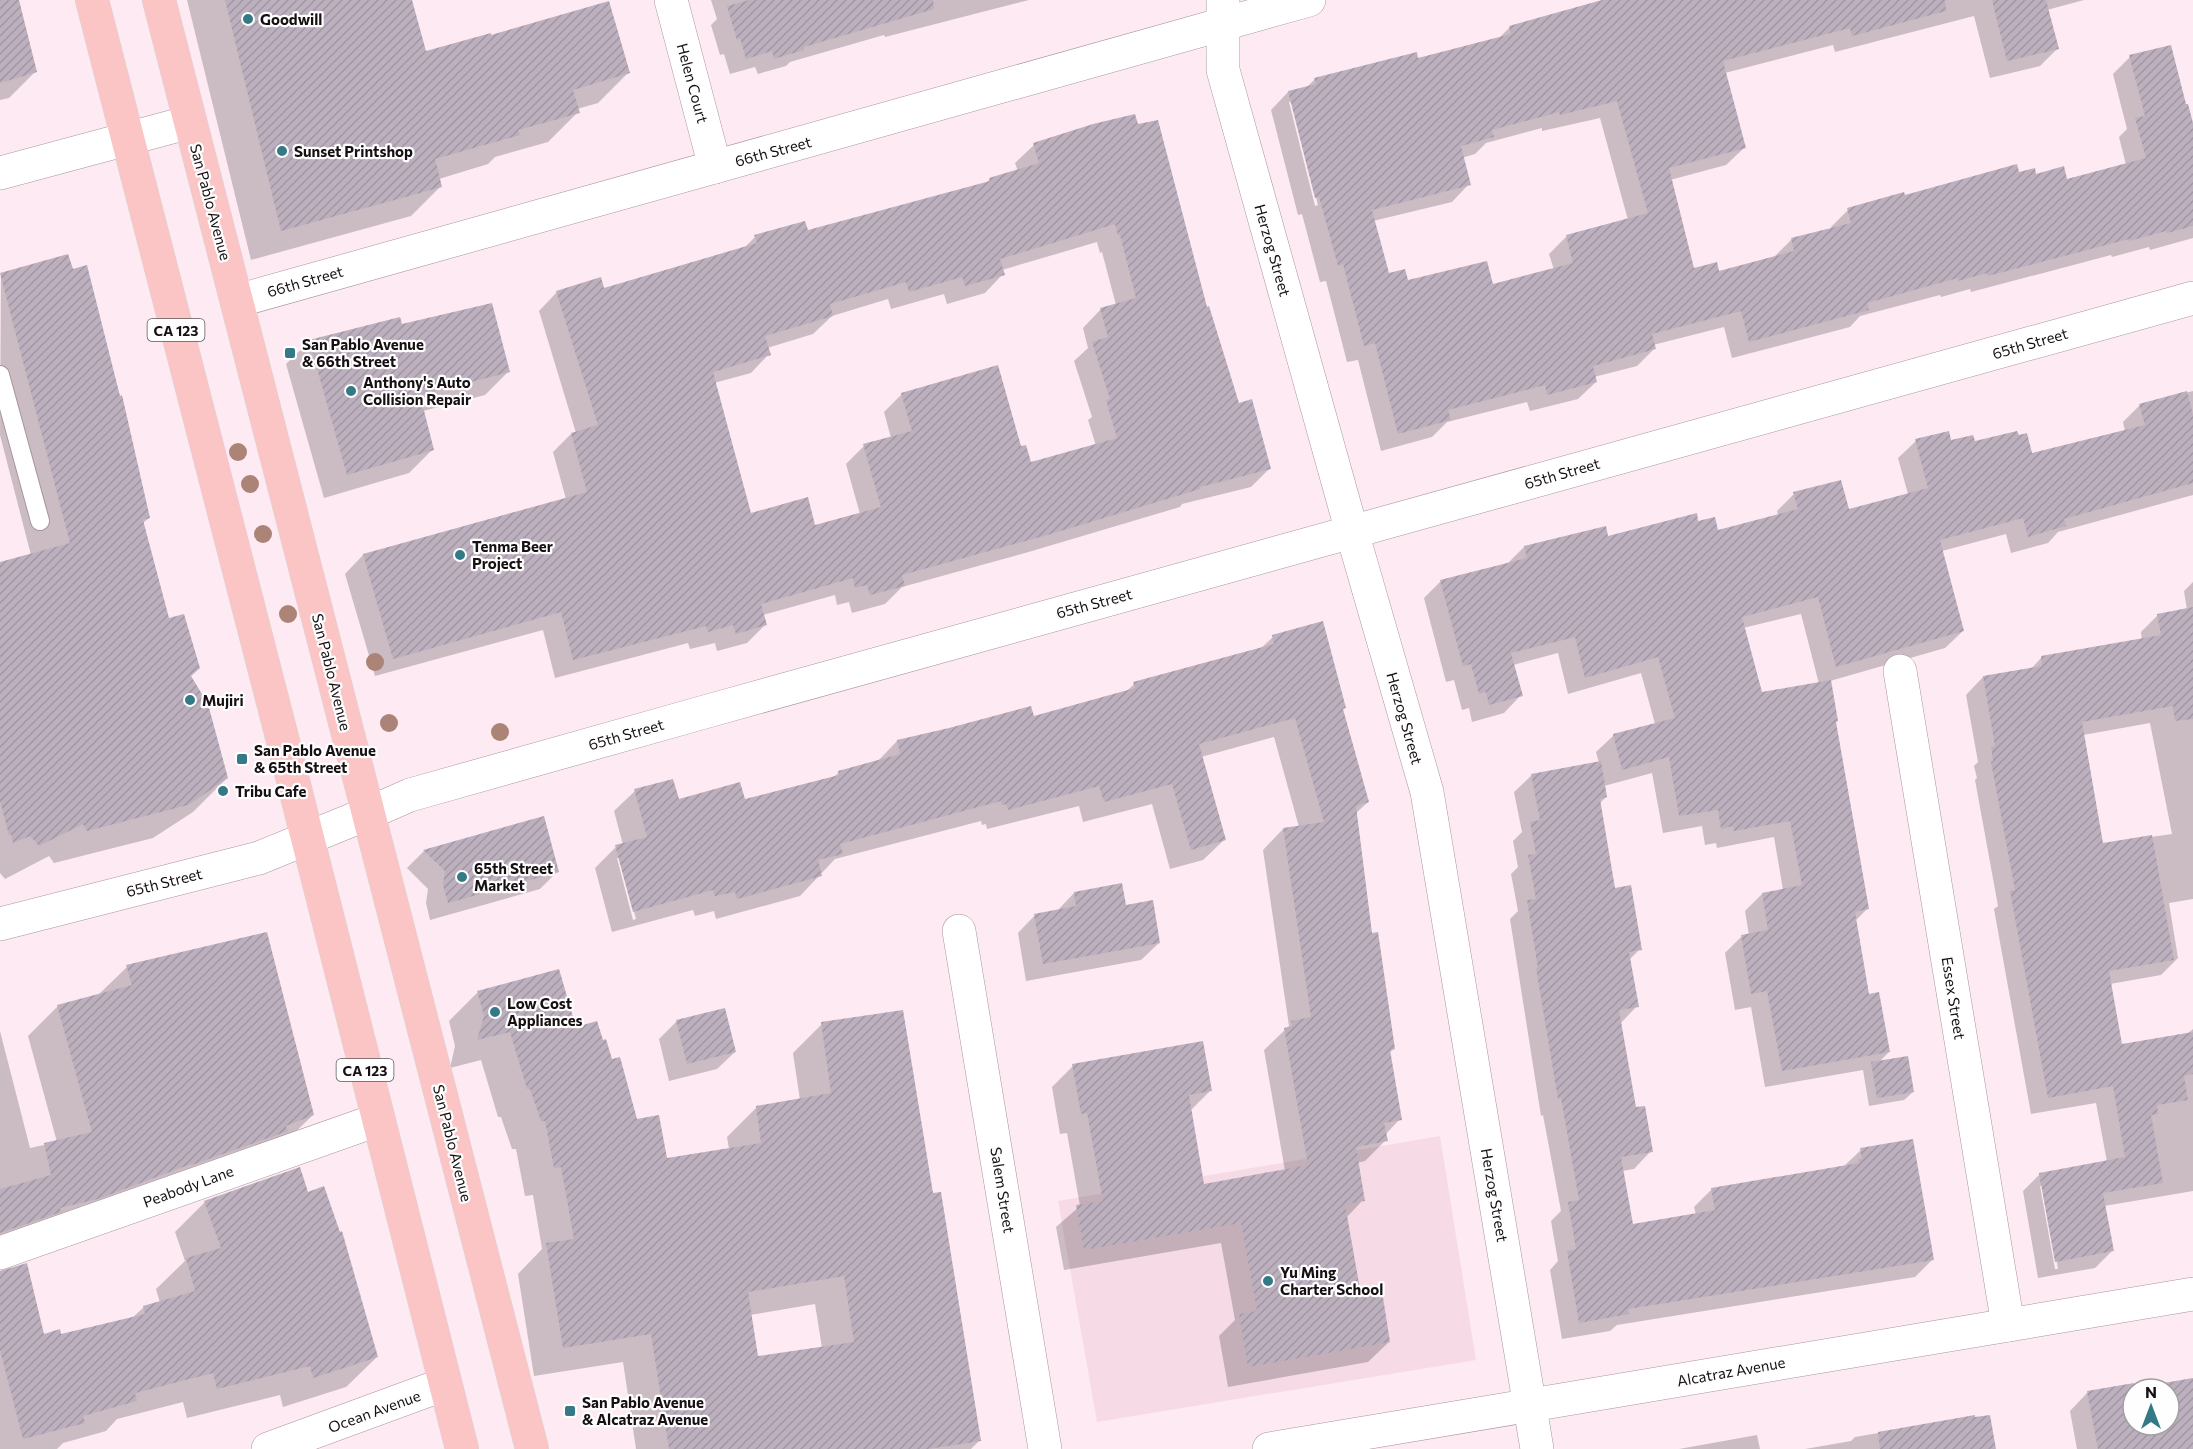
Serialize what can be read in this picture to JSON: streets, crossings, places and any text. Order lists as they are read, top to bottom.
{
  "streets": {
    "main road": ["San Pablo Avenue", "CA 123"],
    "street": [
      "Helen Court",
      "66th Street",
      "Herzog Street",
      "65th Street",
      "Essex Street",
      "Peabody Lane",
      "Salem Street",
      "Alcatraz Avenue",
      "Ocean Avenue"
    ]
  },
  "crossings": [
    ["Helen Court", "66th Street"],
    ["66th Street", "San Pablo Avenue"],
    ["66th Street", "Herzog Street"],
    ["San Pablo Avenue", "65th Street"],
    ["Herzog Street", "65th Street"],
    ["Herzog Street", "Alcatraz Avenue"],
    ["CA 123", "65th Street"],
    ["CA 123", "Peabody Lane"],
    ["CA 123", "Ocean Avenue"],
    ["Essex Street", "Alcatraz Avenue"]
  ],
  "places": {
    "other": [
      "Goodwill",
      "Sunset Printshop",
      "Anthony's Auto Collision Repair",
      "Tenma Beer Project",
      "Mujiri",
      "Tribu Cafe",
      "65th Street Market",
      "Low Cost Appliances",
      "Yu Ming Charter School"
    ],
    "transit": ["San Pablo Avenue & 66th Street", "San Pablo Avenue & 65th Street", "San Pablo Avenue & Alcatraz Avenue"]
  },
  "north": "top"
}
